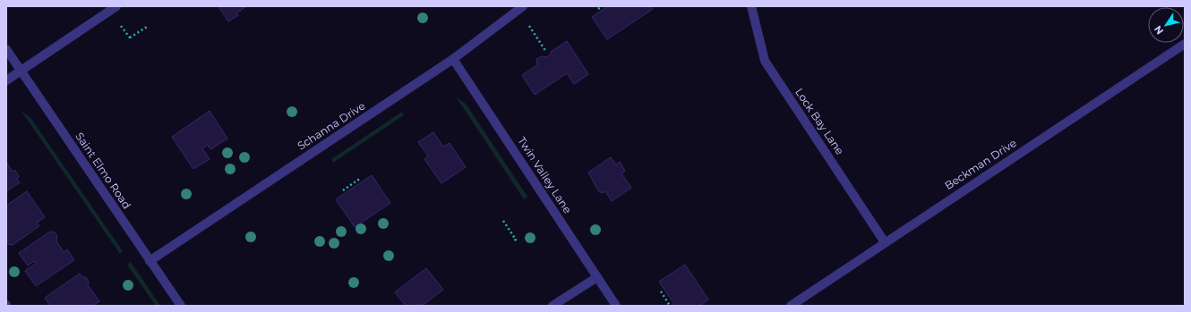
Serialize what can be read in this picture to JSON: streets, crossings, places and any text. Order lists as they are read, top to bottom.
{
  "streets": {
    "street": [
      "Lock Bay Lane",
      "Schanna Drive",
      "Beckman Drive",
      "Saint Elmo Road",
      "Twin Valley Lane"
    ]
  },
  "crossings": [
    ["Lock Bay Lane", "Beckman Drive"],
    ["Schanna Drive", "Saint Elmo Road"],
    ["Schanna Drive", "Twin Valley Lane"]
  ],
  "north": "bottom left"
}
